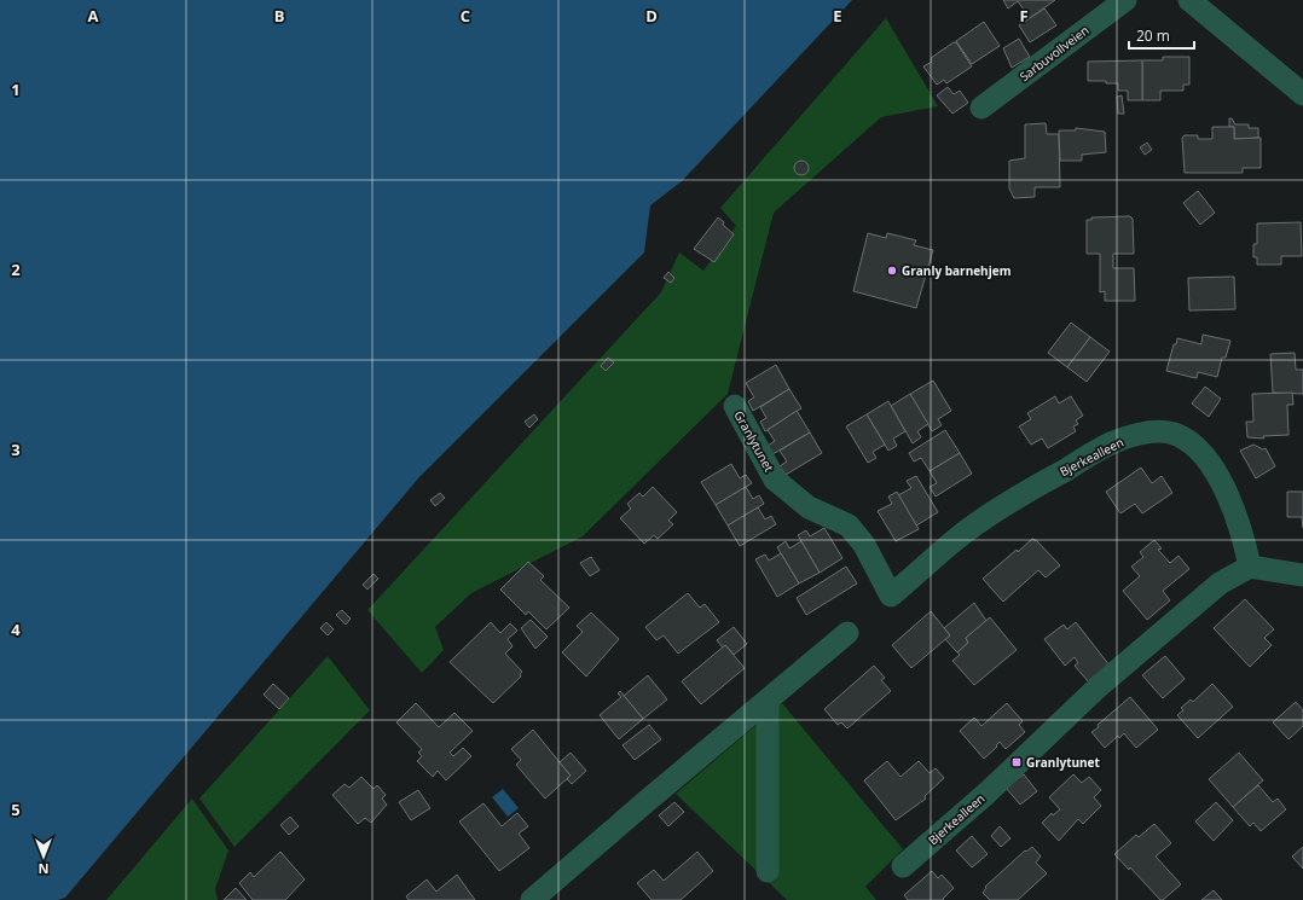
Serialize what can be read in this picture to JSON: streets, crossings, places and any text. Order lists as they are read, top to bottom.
{
  "streets": {
    "street": ["Sarbuvollveien", "Granlytunet", "Bjerkealleen"]
  },
  "crossings": [
    ["Granlytunet", "Bjerkealleen"]
  ],
  "places": {
    "other": ["Granly barnehjem"],
    "transit": ["Granlytunet"]
  },
  "scale_bar": "20 m",
  "north": "bottom",
  "grid": {
    "columns": [
      "A",
      "B",
      "C",
      "D",
      "E",
      "F"
    ],
    "rows": [
      "1",
      "2",
      "3",
      "4",
      "5"
    ]
  }
}
